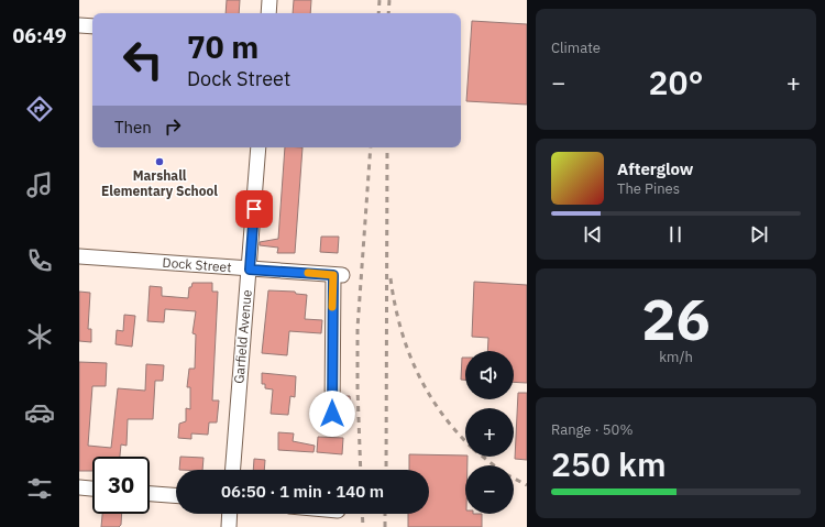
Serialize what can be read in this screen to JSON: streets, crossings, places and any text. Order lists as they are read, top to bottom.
{
  "streets": {
    "street": ["Dock Street", "Garfield Avenue"]
  },
  "crossings": [
    ["Dock Street", "Garfield Avenue"]
  ],
  "places": ["Marshall Elementary School"],
  "page": {
    "tabs": "06:49",
    "tile": [
      "Climate",
      ["26", "km/h"],
      ["Range · 50%", "250 km"]
    ],
    "turn": ["70 m", "Dock Street"],
    "heat": ["−", "20°", "+"],
    "then": "Then",
    "song": ["Afterglow", "The Pines"],
    "map_buttons": ["+", "−"],
    "limit": "30",
    "trip": "06:50 · 1 min · 140 m"
  }
}
